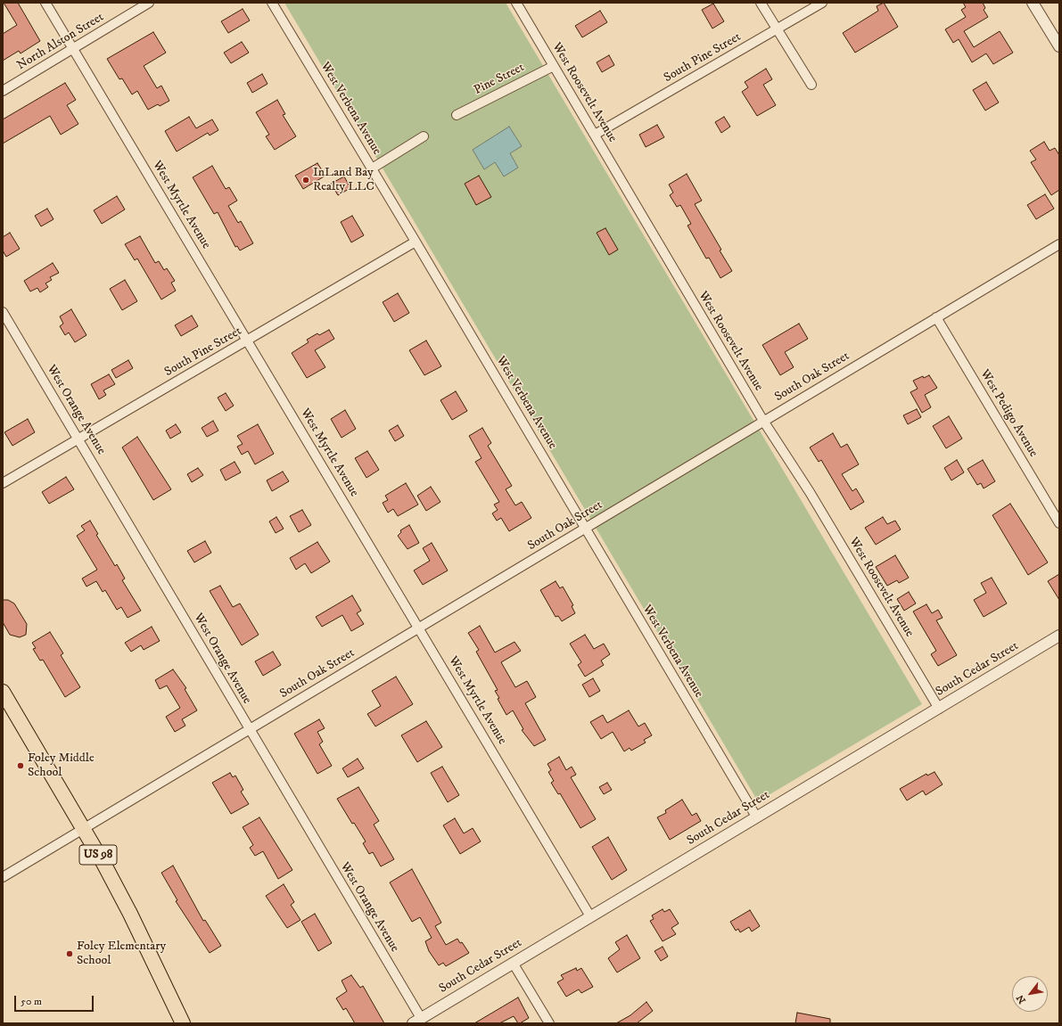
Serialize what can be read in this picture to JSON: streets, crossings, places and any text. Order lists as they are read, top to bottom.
{
  "streets": {
    "main road": ["US 98"],
    "street": [
      "North Alston Street",
      "South Pine Street",
      "Pine Street",
      "West Roosevelt Avenue",
      "West Verbena Avenue",
      "West Myrtle Avenue",
      "South Oak Street",
      "West Orange Avenue",
      "West Pedigo Avenue",
      "South Cedar Street"
    ]
  },
  "crossings": [
    ["North Alston Street", "West Myrtle Avenue"],
    ["South Pine Street", "West Roosevelt Avenue"],
    ["South Pine Street", "West Verbena Avenue"],
    ["South Pine Street", "West Myrtle Avenue"],
    ["South Pine Street", "West Orange Avenue"],
    ["Pine Street", "West Roosevelt Avenue"],
    ["West Roosevelt Avenue", "South Oak Street"],
    ["West Roosevelt Avenue", "South Cedar Street"],
    ["West Verbena Avenue", "South Oak Street"],
    ["West Verbena Avenue", "South Cedar Street"],
    ["West Myrtle Avenue", "South Oak Street"],
    ["West Myrtle Avenue", "South Cedar Street"],
    ["South Oak Street", "West Orange Avenue"],
    ["South Oak Street", "West Pedigo Avenue"],
    ["South Oak Street", "US 98"],
    ["West Orange Avenue", "South Cedar Street"]
  ],
  "places": ["InLand Bay Realty LLC", "Foley Middle School", "Foley Elementary School"],
  "scale_bar": "50 m",
  "north": "bottom left"
}
